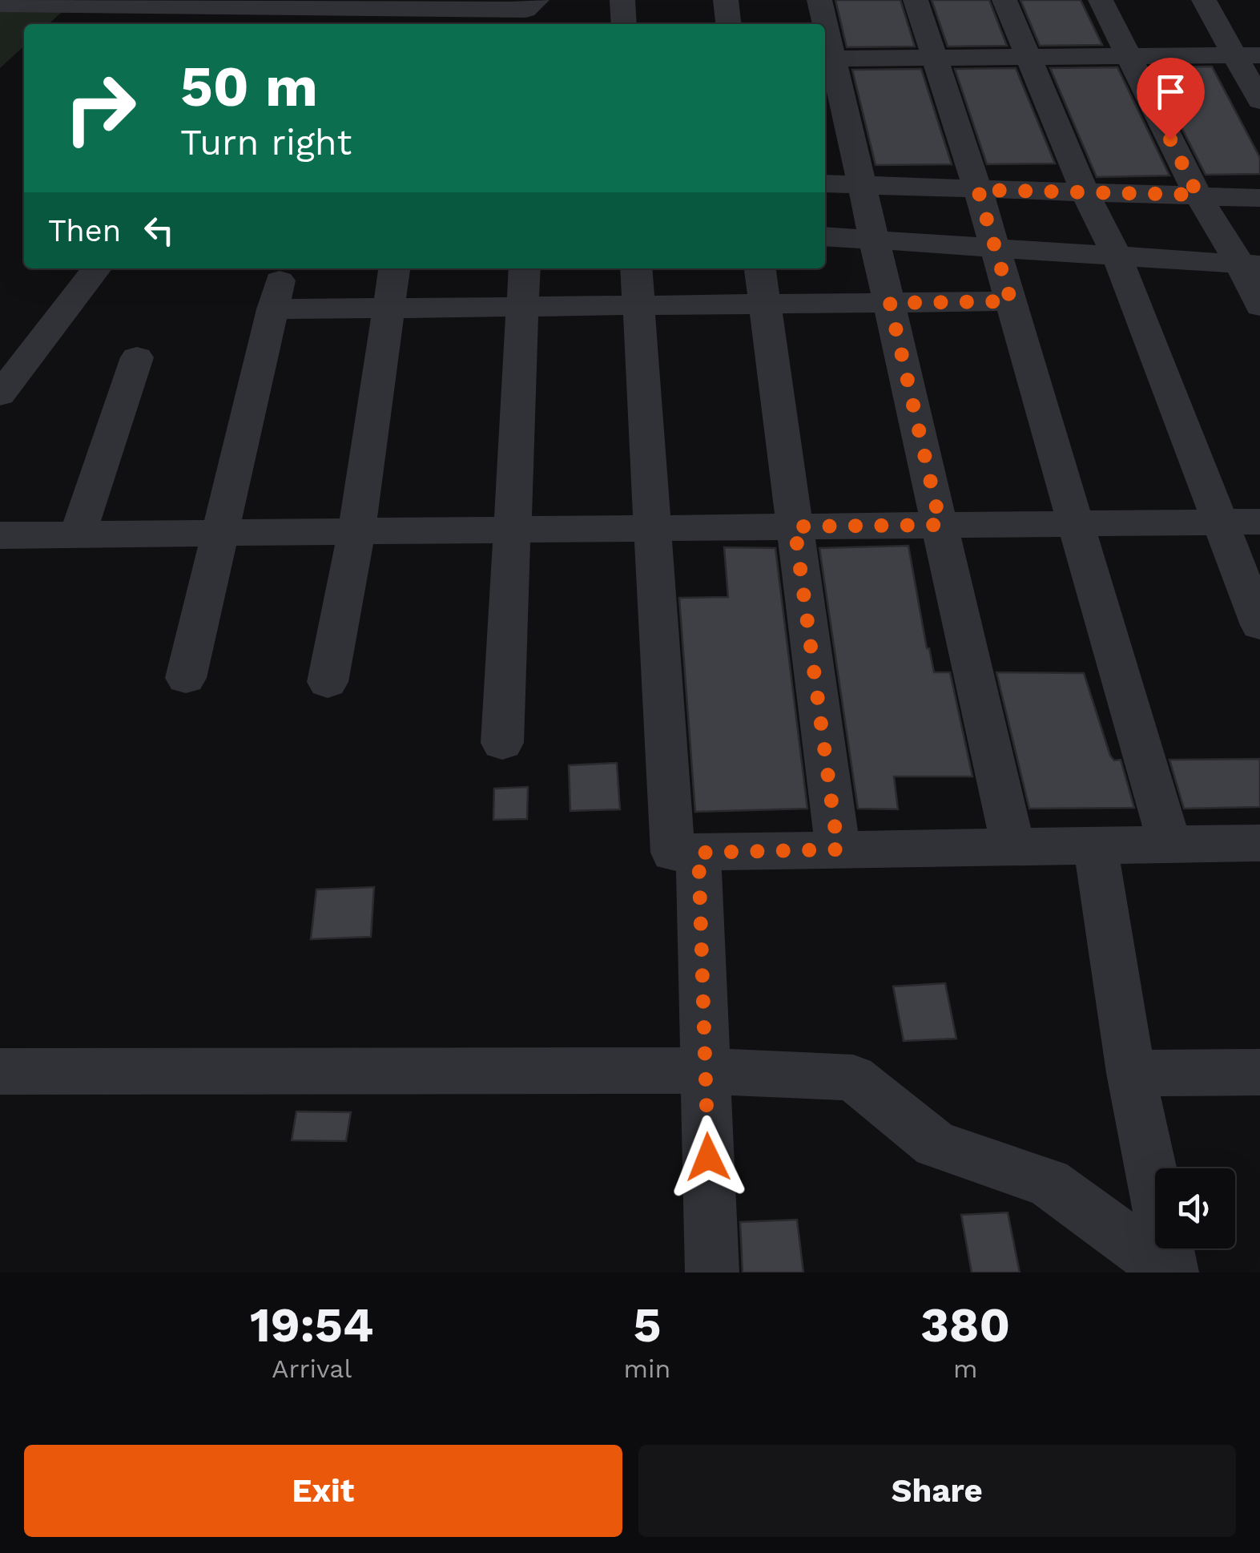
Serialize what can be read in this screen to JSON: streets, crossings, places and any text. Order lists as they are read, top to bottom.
{
  "page": {
    "turn": ["50 m", "Turn right"],
    "then": "Then",
    "eta": [
      "19:54",
      "Arrival",
      "5",
      "min",
      "380",
      "m"
    ],
    "buttons": ["Exit", "Share"]
  }
}
